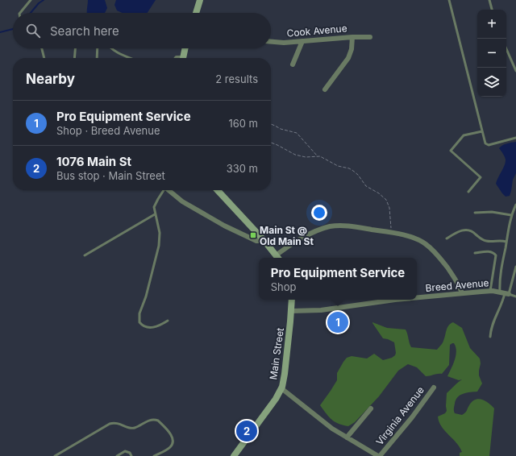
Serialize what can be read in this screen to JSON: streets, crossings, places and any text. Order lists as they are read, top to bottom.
{
  "streets": {
    "main road": ["Main Street"],
    "street": ["Cook Avenue", "Breed Avenue", "Virginia Avenue"]
  },
  "crossings": [
    ["Breed Avenue", "Main Street"]
  ],
  "places": {
    "transit": ["Main St @ Old Main St"]
  },
  "page": {
    "map_buttons": ["+", "−"],
    "search": "Search here",
    "heading": ["Nearby", "2 results"],
    "list": [
      {
        "mark": "1",
        "name": "Pro Equipment Service",
        "note": "Shop · Breed Avenue",
        "value": "160 m"
      },
      {
        "mark": "2",
        "name": "1076 Main St",
        "note": "Bus stop · Main Street",
        "value": "330 m"
      }
    ],
    "popup": ["Pro Equipment Service", "Shop"],
    "pins": ["1", "2"]
  }
}
